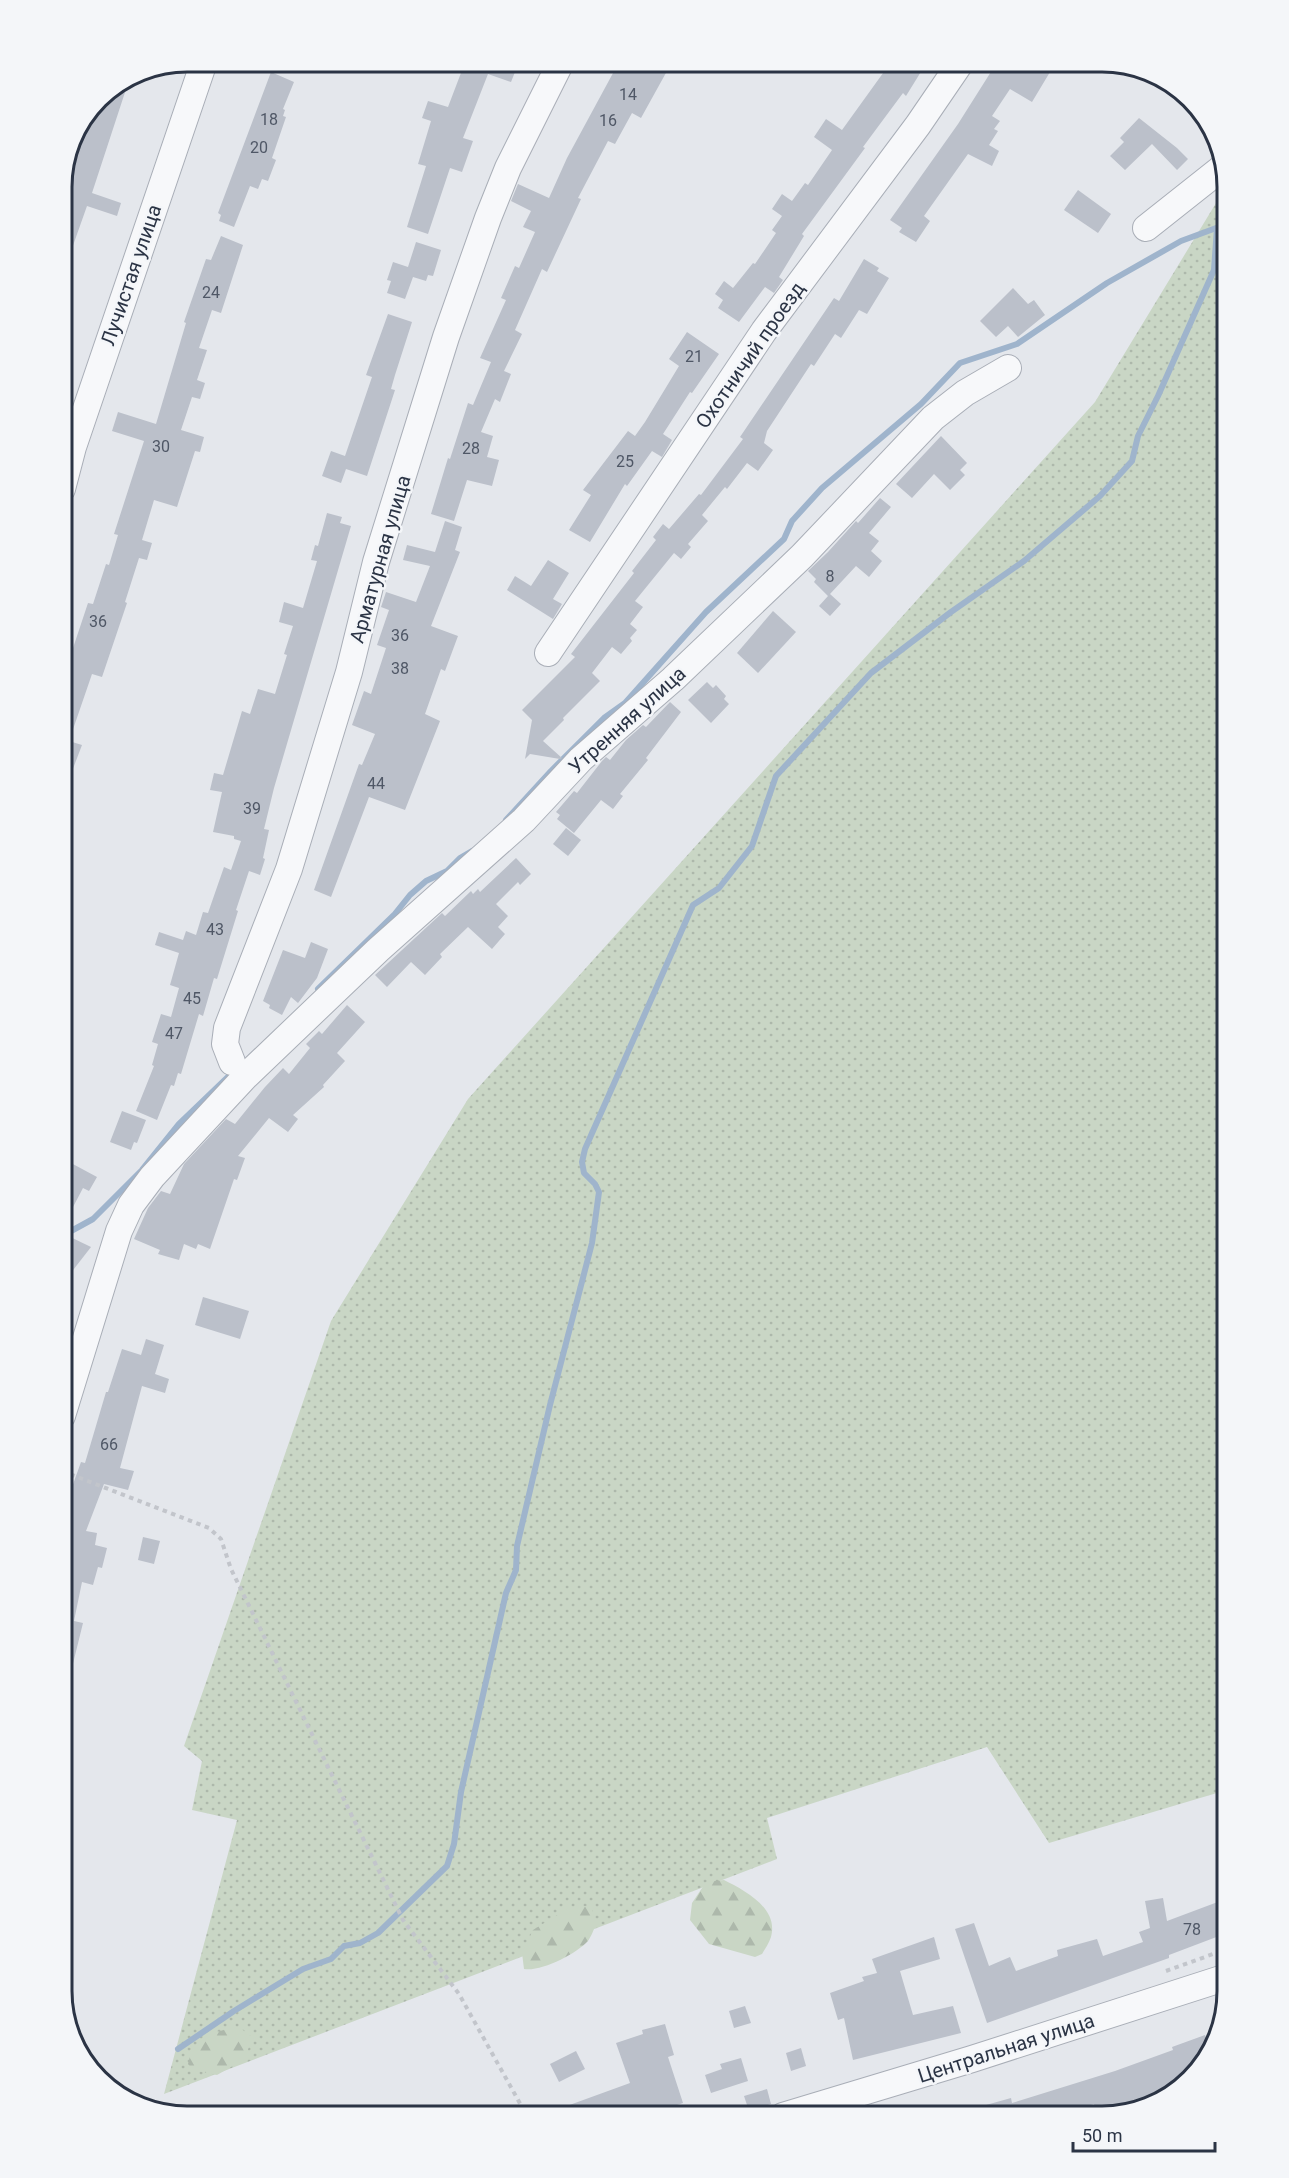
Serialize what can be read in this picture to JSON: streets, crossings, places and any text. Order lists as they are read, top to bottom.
{
  "streets": {
    "street": [
      "Лучистая улица",
      "Охотничий проезд",
      "Арматурная улица",
      "Утренняя улица",
      "Центральная улица"
    ]
  },
  "crossings": [
    ["Арматурная улица", "Утренняя улица"]
  ],
  "house_numbers": [
    "14",
    "18",
    "16",
    "20",
    "24",
    "21",
    "30",
    "28",
    "25",
    "8",
    "36",
    "36",
    "38",
    "44",
    "39",
    "43",
    "45",
    "47",
    "66",
    "78"
  ],
  "scale_bar": "50 m"
}
